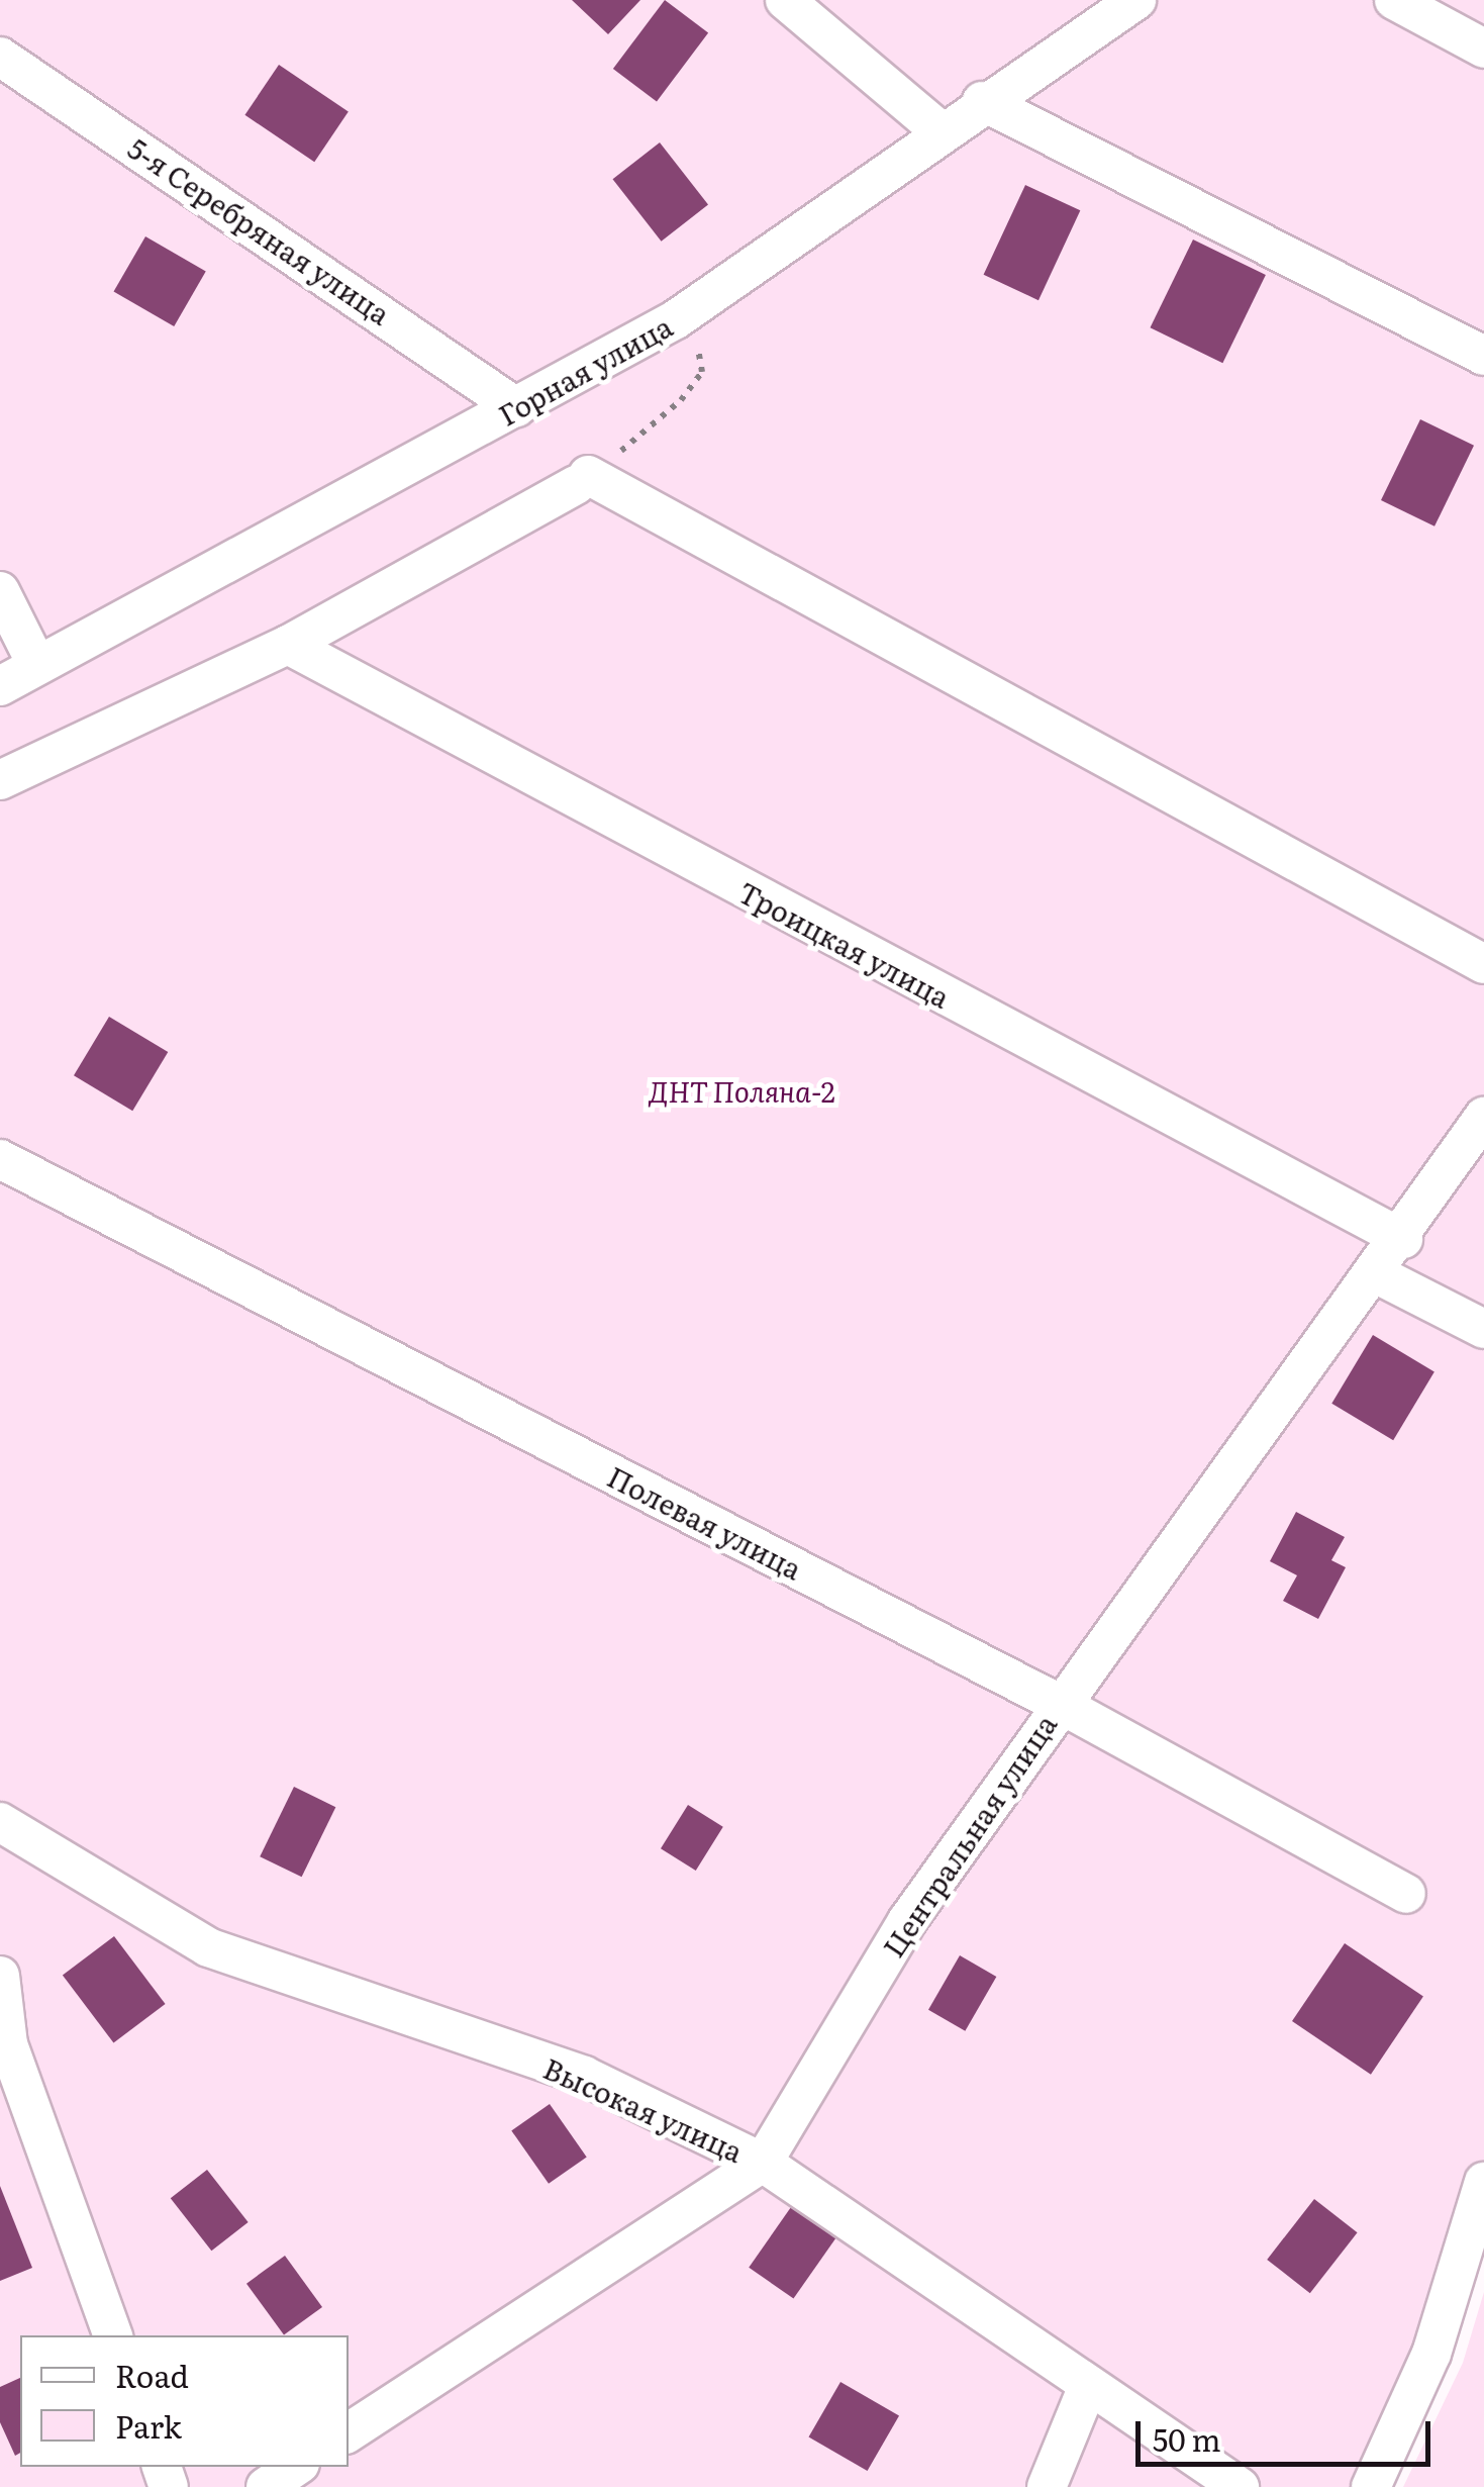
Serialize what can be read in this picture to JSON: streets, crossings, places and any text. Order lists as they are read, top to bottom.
{
  "streets": {
    "street": [
      "5-я Серебряная улица",
      "Горная улица",
      "Троицкая улица",
      "Полевая улица",
      "Центральная улица",
      "Высокая улица"
    ]
  },
  "crossings": [
    ["5-я Серебряная улица", "Горная улица"],
    ["Троицкая улица", "Центральная улица"],
    ["Полевая улица", "Центральная улица"],
    ["Центральная улица", "Высокая улица"]
  ],
  "parks": ["ДНТ Поляна-2"],
  "legend": ["Road", "Park"],
  "scale_bar": "50 m"
}
